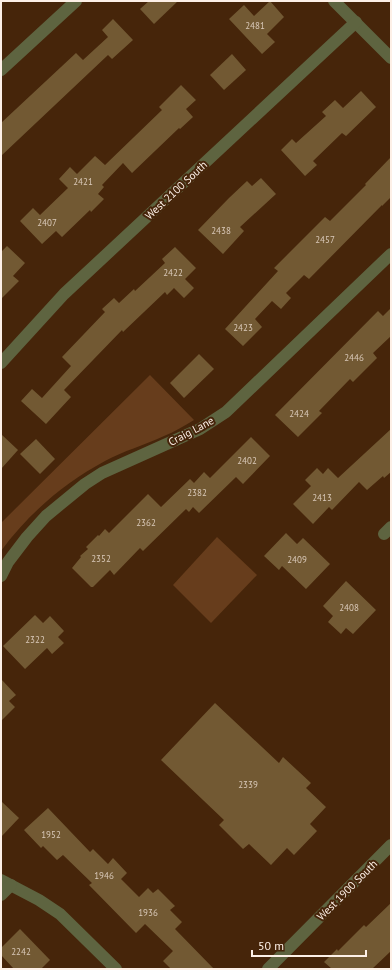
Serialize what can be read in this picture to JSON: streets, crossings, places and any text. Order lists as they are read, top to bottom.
{
  "streets": {
    "street": ["West 2100 South", "Craig Lane", "West 1900 South"]
  },
  "house_numbers": [
    "2481",
    "2421",
    "2407",
    "2438",
    "2457",
    "2422",
    "2423",
    "2446",
    "2424",
    "2402",
    "2382",
    "2413",
    "2362",
    "2352",
    "2409",
    "2408",
    "2322",
    "2339",
    "1952",
    "1946",
    "1936",
    "2242"
  ],
  "scale_bar": "50 m"
}
